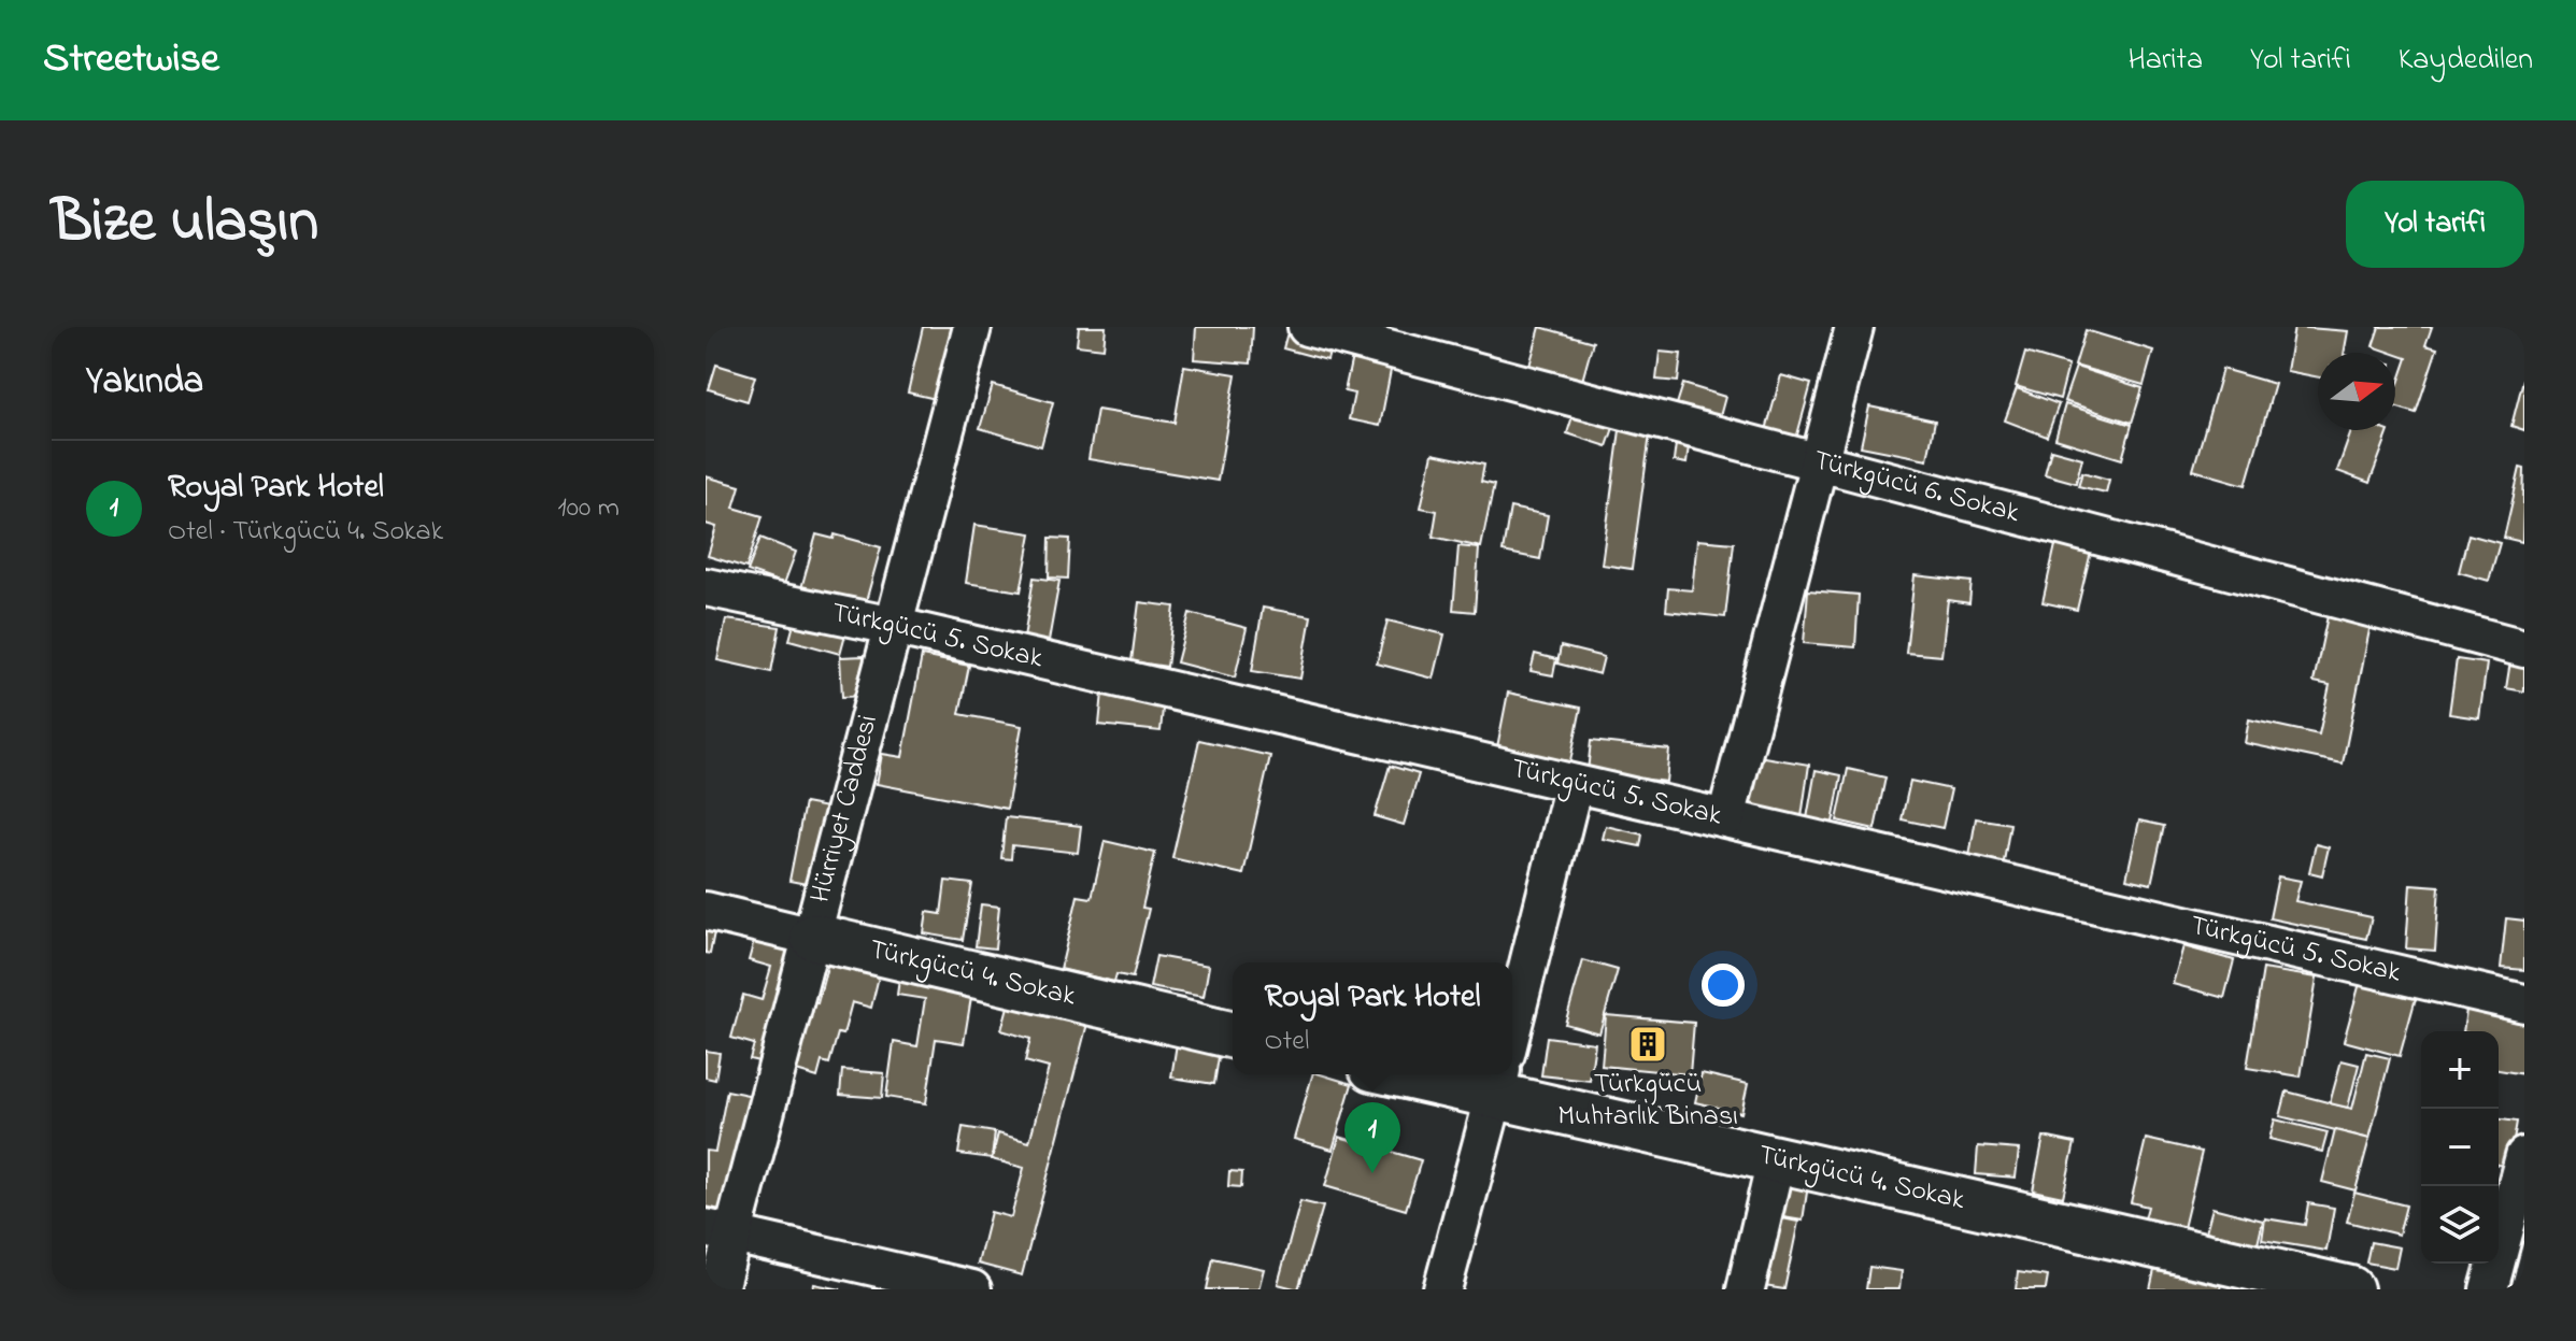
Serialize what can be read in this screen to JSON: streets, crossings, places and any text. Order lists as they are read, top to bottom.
{
  "streets": {
    "main road": ["Türkgücü 4. Sokak"],
    "street": ["Türkgücü 6. Sokak", "Türkgücü 5. Sokak", "Hürriyet Caddesi"]
  },
  "crossings": [
    ["Türkgücü 5. Sokak", "Hürriyet Caddesi"],
    ["Hürriyet Caddesi", "Türkgücü 4. Sokak"]
  ],
  "places": {
    "building": ["Türkgücü Muhtarlık Binası"]
  },
  "north": "right",
  "page": {
    "header": "Streetwise",
    "nav": ["Harita", "Yol tarifi", "Kaydedilen"],
    "title": "Bize ulaşın",
    "buttons": "Yol tarifi",
    "heading": "Yakında",
    "list": [
      {
        "mark": "1",
        "name": "Royal Park Hotel",
        "note": "Otel · Türkgücü 4. Sokak",
        "value": "100 m"
      }
    ],
    "popup": ["Royal Park Hotel", "Otel"],
    "map_buttons": ["+", "−"],
    "pins": "1"
  }
}
